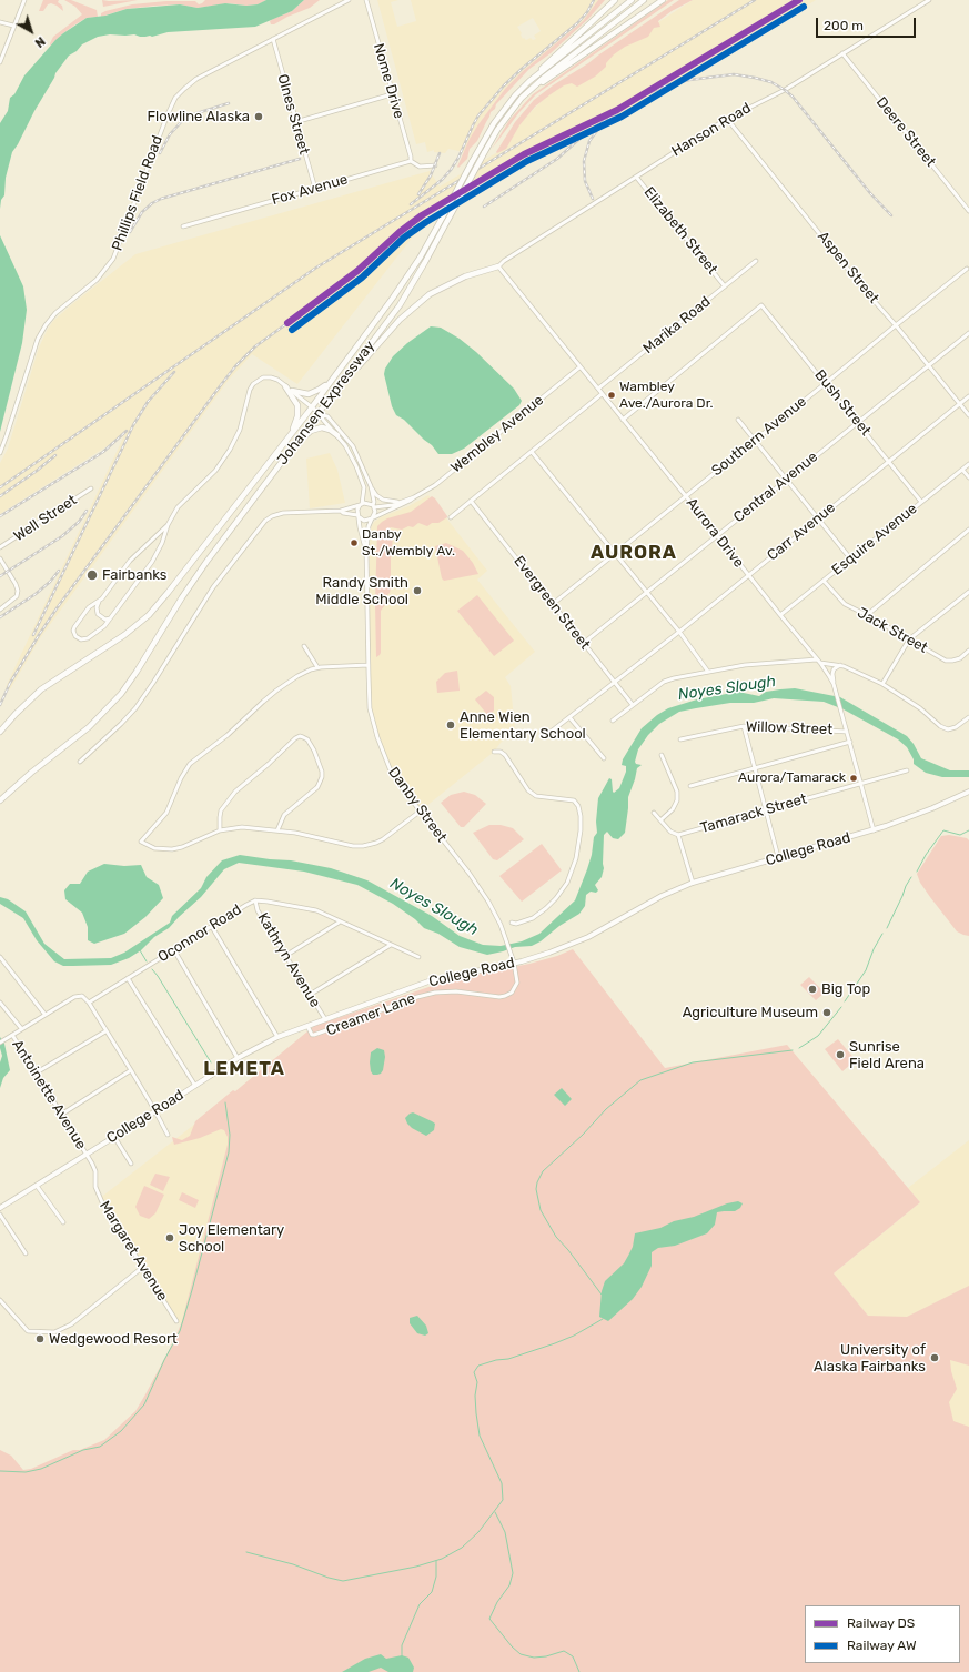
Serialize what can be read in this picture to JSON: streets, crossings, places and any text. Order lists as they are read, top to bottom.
{
  "streets": {
    "highway": ["Johansen Expressway"],
    "main road": ["College Road"],
    "street": [
      "Nome Drive",
      "Olnes Street",
      "Hanson Road",
      "Deere Street",
      "Fox Avenue",
      "Phillips Field Road",
      "Elizabeth Street",
      "Aspen Street",
      "Marika Road",
      "Bush Street",
      "Wembley Avenue",
      "Southern Avenue",
      "Central Avenue",
      "Well Street",
      "Carr Avenue",
      "Aurora Drive",
      "Esquire Avenue",
      "Evergreen Street",
      "Jack Street",
      "Willow Street",
      "Danby Street",
      "Tamarack Street",
      "Oconnor Road",
      "Kathryn Avenue",
      "Creamer Lane",
      "Antoinette Avenue",
      "Margaret Avenue"
    ]
  },
  "crossings": [
    ["Nome Drive", "Fox Avenue"],
    ["Olnes Street", "Fox Avenue"],
    ["Olnes Street", "Phillips Field Road"],
    ["Hanson Road", "Deere Street"],
    ["Hanson Road", "Elizabeth Street"],
    ["Hanson Road", "Aspen Street"],
    ["Hanson Road", "Aurora Drive"],
    ["Elizabeth Street", "Marika Road"],
    ["Aspen Street", "Southern Avenue"],
    ["Aspen Street", "Central Avenue"],
    ["Aspen Street", "Carr Avenue"],
    ["Marika Road", "Aurora Drive"],
    ["Bush Street", "Southern Avenue"],
    ["Bush Street", "Central Avenue"],
    ["Bush Street", "Carr Avenue"],
    ["Bush Street", "Aurora Drive"],
    ["Bush Street", "Esquire Avenue"],
    ["Wembley Avenue", "Aurora Drive"],
    ["Wembley Avenue", "Danby Street"],
    ["Southern Avenue", "Aurora Drive"],
    ["Southern Avenue", "Evergreen Street"],
    ["Central Avenue", "Aurora Drive"],
    ["Central Avenue", "Evergreen Street"],
    ["Carr Avenue", "Aurora Drive"],
    ["Carr Avenue", "Evergreen Street"],
    ["Aurora Drive", "Esquire Avenue"],
    ["Aurora Drive", "Willow Street"],
    ["Aurora Drive", "Tamarack Street"],
    ["Aurora Drive", "College Road"],
    ["Esquire Avenue", "Jack Street"],
    ["Danby Street", "College Road"],
    ["Danby Street", "Creamer Lane"],
    ["College Road", "Kathryn Avenue"],
    ["College Road", "Creamer Lane"],
    ["College Road", "Antoinette Avenue"],
    ["College Road", "Margaret Avenue"],
    ["Oconnor Road", "Kathryn Avenue"],
    ["Antoinette Avenue", "Margaret Avenue"]
  ],
  "districts": ["AURORA", "LEMETA"],
  "water": ["Noyes Slough"],
  "places": [
    "Flowline Alaska",
    "Wambley Ave./Aurora Dr.",
    "Danby St./Wembly Av.",
    "Fairbanks",
    "Randy Smith Middle School",
    "Anne Wien Elementary School",
    "Aurora/Tamarack",
    "Big Top",
    "Agriculture Museum",
    "Sunrise Field Arena",
    "Joy Elementary School",
    "Wedgewood Resort",
    "University of Alaska Fairbanks"
  ],
  "lines": ["rail line DS", "rail line AW"],
  "legend": ["Railway DS", "Railway AW"],
  "scale_bar": "200 m",
  "north": "bottom right"
}
